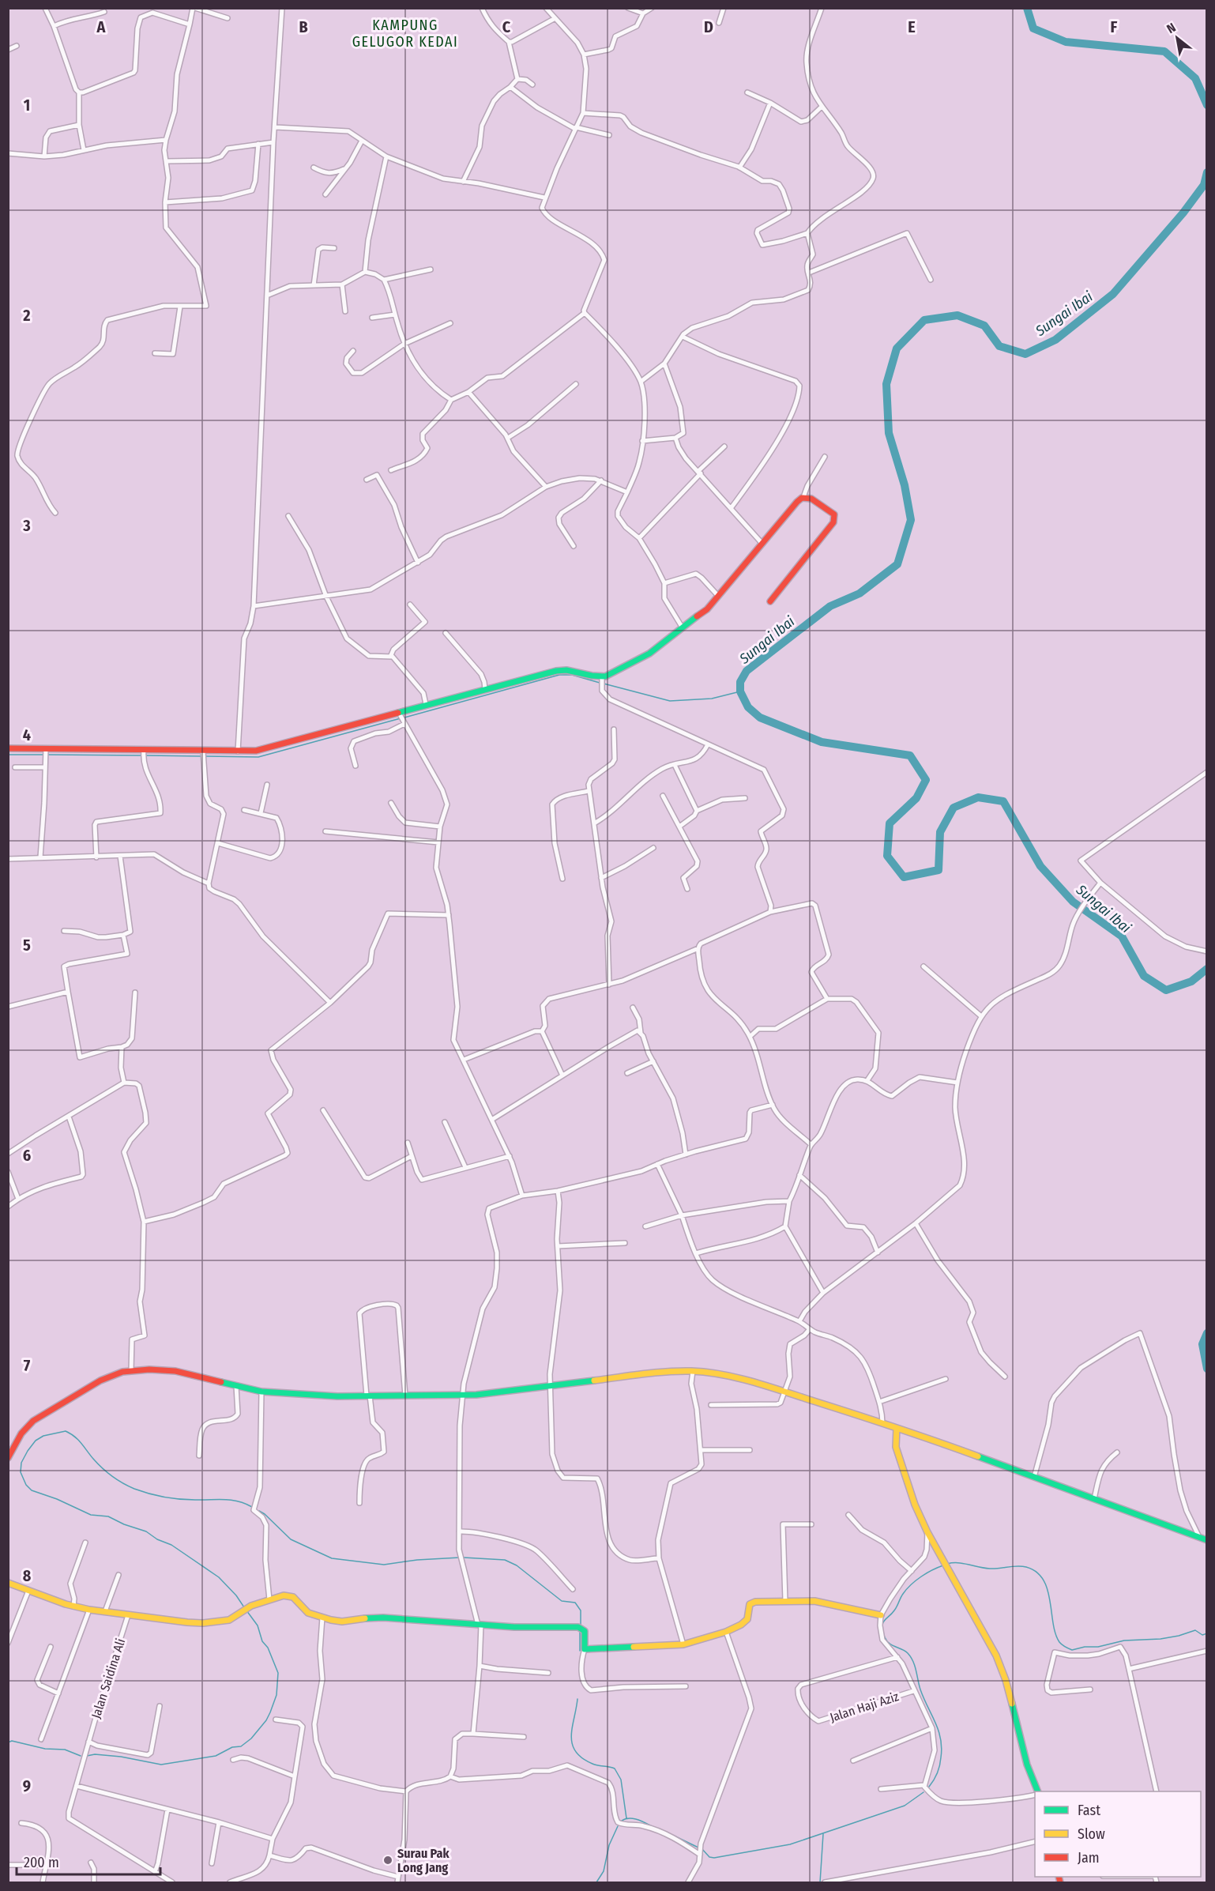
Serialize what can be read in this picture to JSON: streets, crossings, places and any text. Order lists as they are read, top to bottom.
{
  "streets": {
    "street": ["Jalan Saidina Ali", "Jalan Haji Aziz"]
  },
  "districts": ["KAMPUNG GELUGOR KEDAI"],
  "water": ["Sungai Ibai"],
  "places": ["Surau Pak Long Jang"],
  "legend": ["Fast", "Slow", "Jam"],
  "scale_bar": "200 m",
  "north": "top left",
  "grid": {
    "columns": [
      "A",
      "B",
      "C",
      "D",
      "E",
      "F"
    ],
    "rows": [
      "1",
      "2",
      "3",
      "4",
      "5",
      "6",
      "7",
      "8",
      "9"
    ]
  }
}
